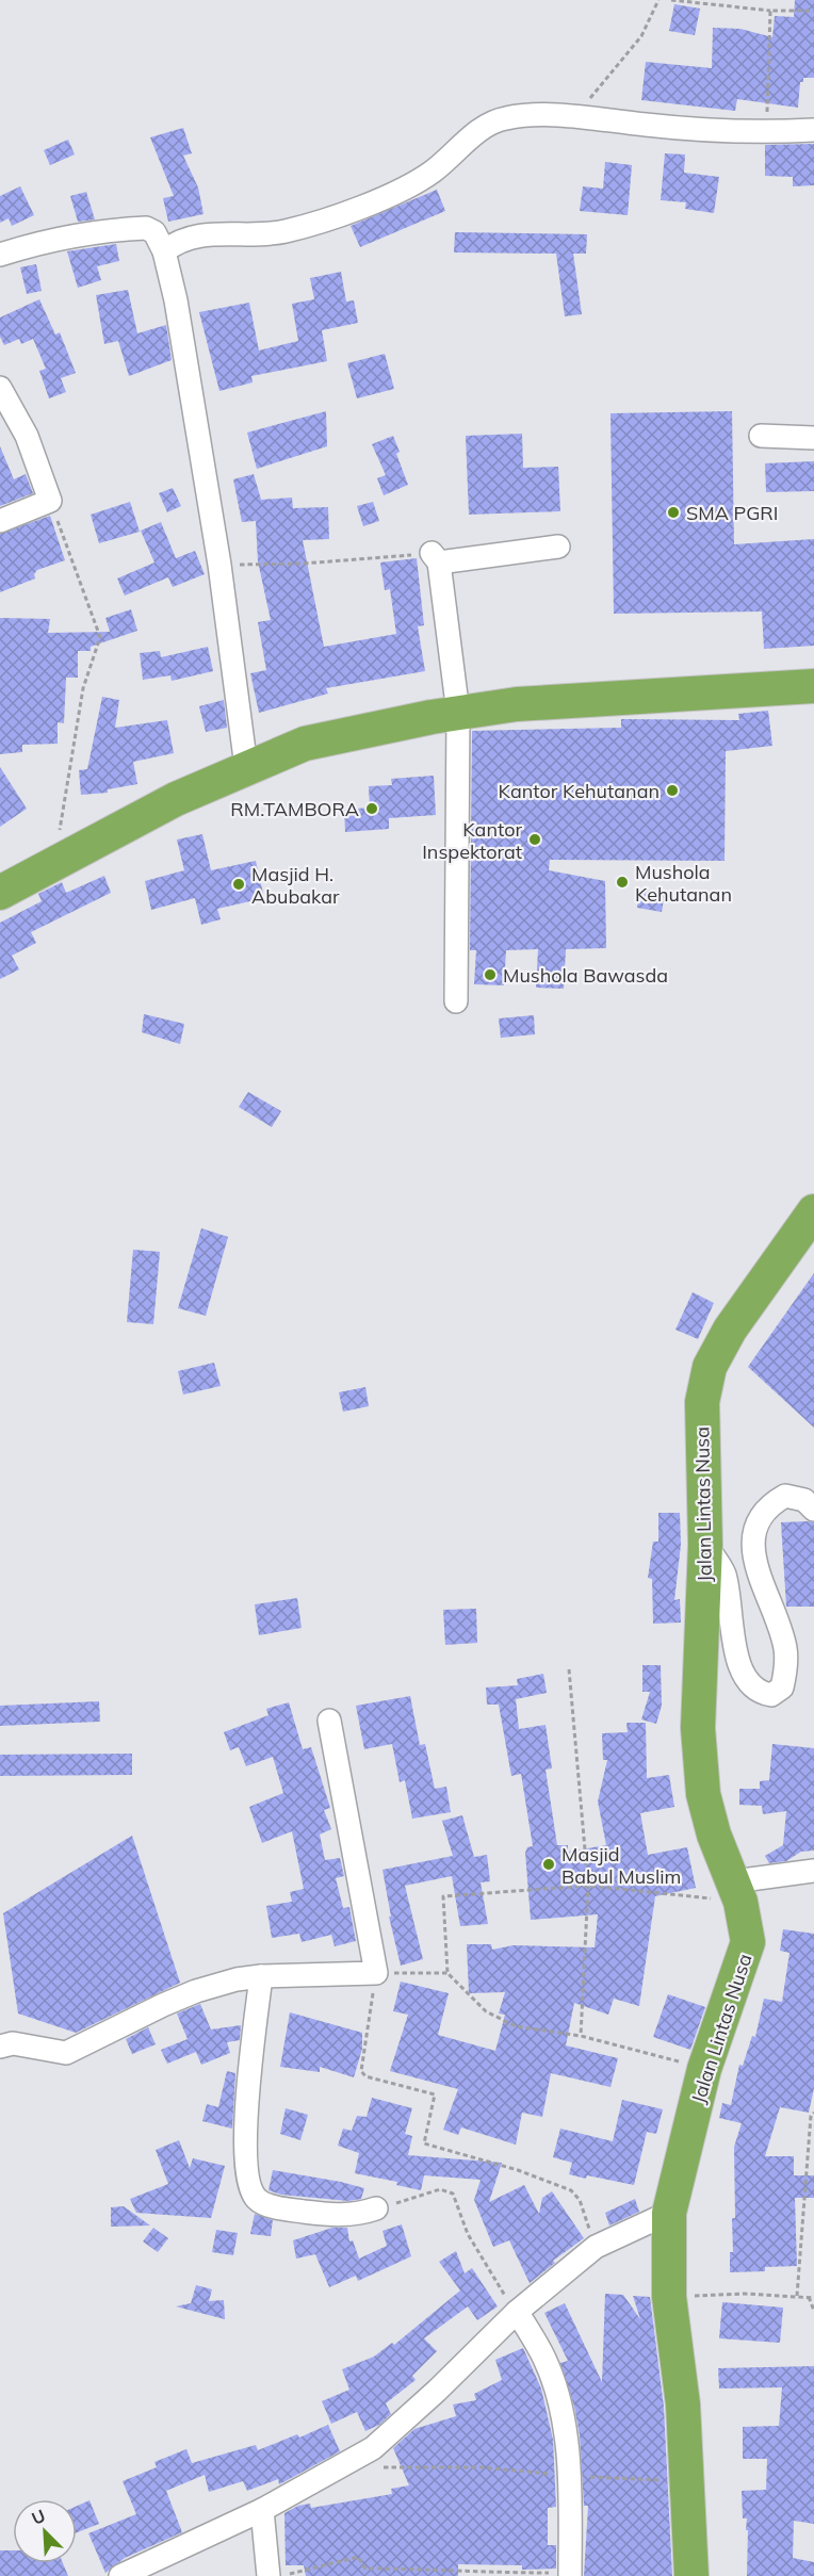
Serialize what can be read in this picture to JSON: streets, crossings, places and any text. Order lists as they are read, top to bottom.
{
  "streets": {
    "highway": ["Jalan Lintas Nusa"]
  },
  "places": [
    "SMA PGRI",
    "Kantor Kehutanan",
    "RM.TAMBORA",
    "Kantor Inspektorat",
    "Mushola Kehutanan",
    "Masjid H. Abubakar",
    "Mushola Bawasda",
    "Masjid Babul Muslim"
  ],
  "north": "top left"
}
